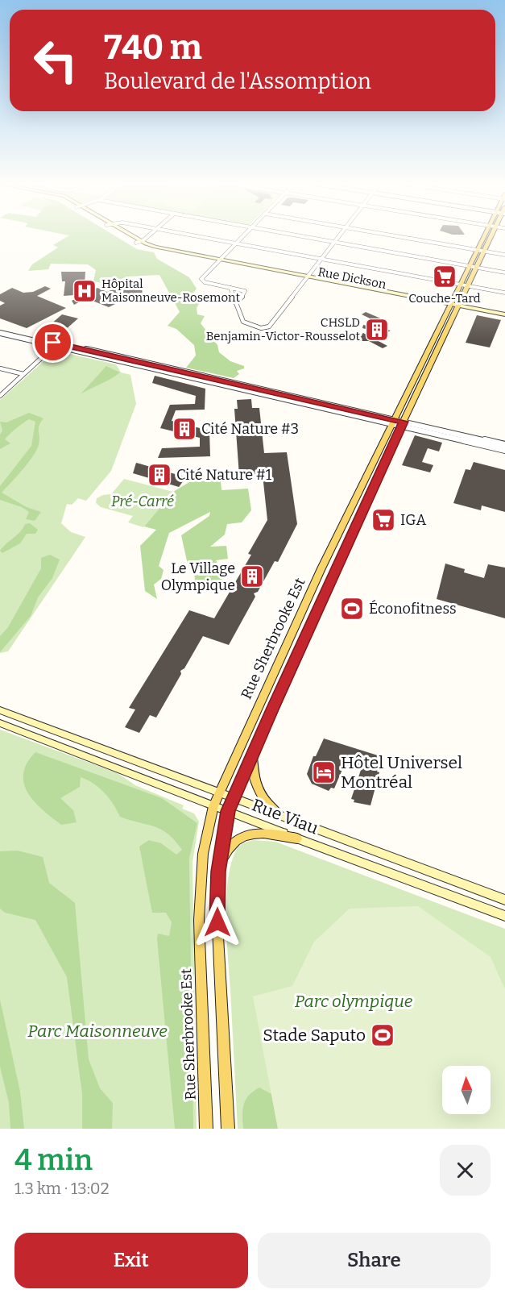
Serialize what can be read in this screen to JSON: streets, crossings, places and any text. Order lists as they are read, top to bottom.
{
  "streets": {
    "main road": ["Rue Dickson", "Rue Sherbrooke Est", "Rue Viau"]
  },
  "crossings": [
    ["Rue Dickson", "Rue Sherbrooke Est"],
    ["Rue Sherbrooke Est", "Rue Viau"]
  ],
  "parks": ["Pré-Carré", "Parc olympique", "Parc Maisonneuve"],
  "places": {
    "supermarket": ["Couche-Tard", "IGA"],
    "hospital": ["Hôpital Maisonneuve-Rosemont"],
    "building": [
      "CHSLD Benjamin-Victor-Rousselot",
      "Cité Nature #3",
      "Cité Nature #1",
      "Le Village Olympique"
    ],
    "sports": ["Éconofitness", "Stade Saputo"],
    "hotel": ["Hôtel Universel Montréal"]
  },
  "north": "top",
  "page": {
    "turn": ["740 m", "Boulevard de l'Assomption"],
    "heading": ["4 min", "1.3 km · 13:02"],
    "buttons": ["Exit", "Share"]
  }
}
